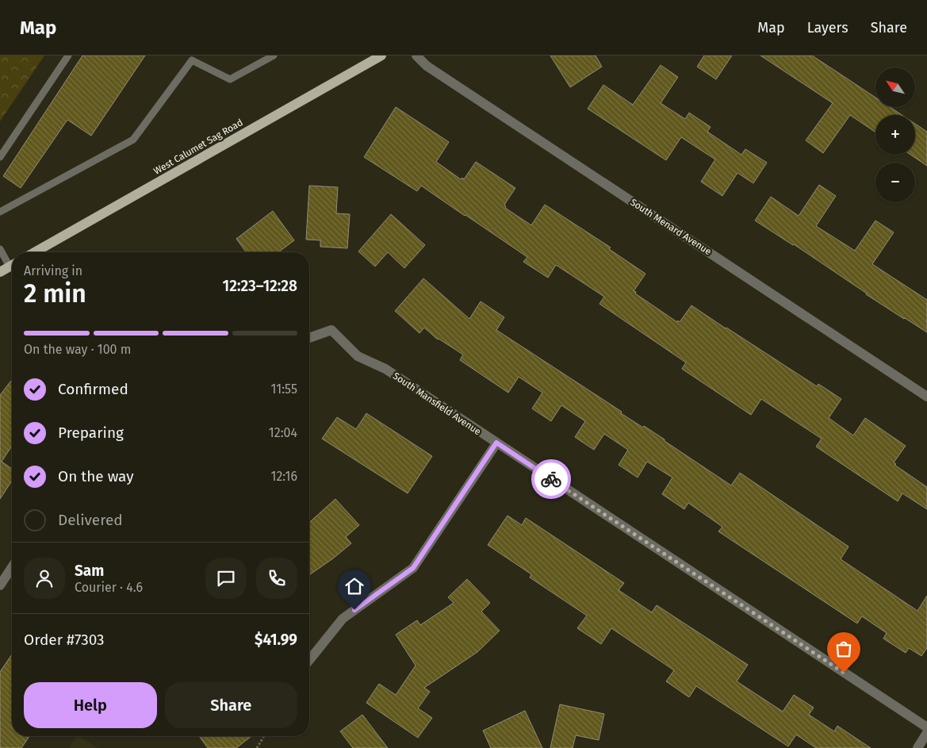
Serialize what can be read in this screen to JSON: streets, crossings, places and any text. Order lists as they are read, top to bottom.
{
  "streets": {
    "main road": ["West Calumet Sag Road"],
    "street": ["South Menard Avenue", "South Mansfield Avenue"]
  },
  "north": "top left",
  "page": {
    "header": "Map",
    "nav": ["Map", "Layers", "Share"],
    "map_buttons": ["+", "−"],
    "heading": ["2 min", "Arriving in", "12:23–12:28"],
    "panel": [
      "Sam",
      "Courier · 4.6",
      "Order #7303",
      "$41.99"
    ],
    "bar": "On the way · 100 m",
    "list": [
      ["Confirmed", "11:55"],
      ["Preparing", "12:04"],
      ["On the way", "12:16"],
      "Delivered"
    ],
    "buttons": ["Help", "Share"]
  }
}
